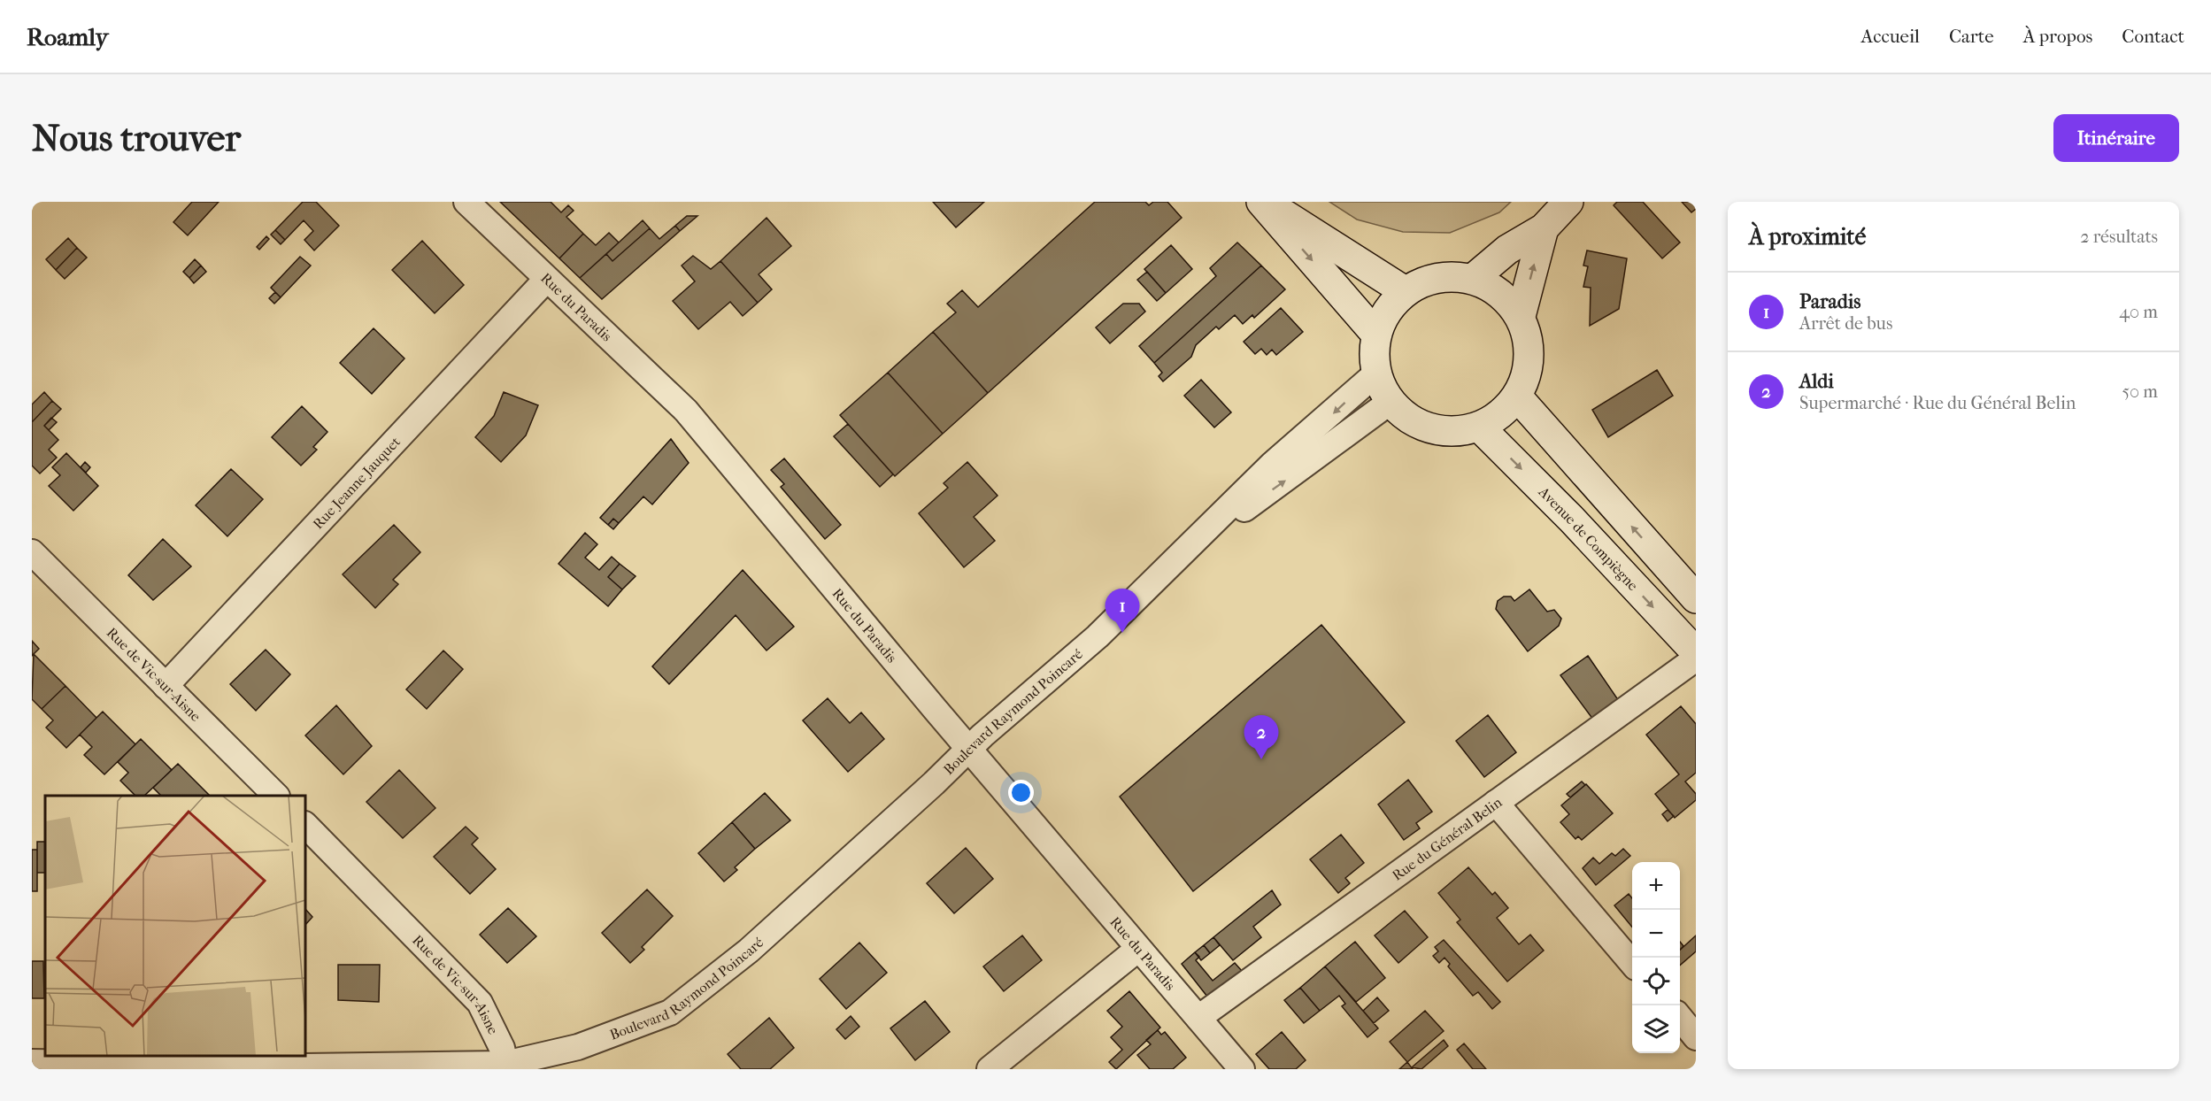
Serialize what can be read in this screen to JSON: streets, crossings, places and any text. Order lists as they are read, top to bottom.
{
  "streets": {
    "main road": ["Avenue de Compiègne"],
    "street": [
      "Rue du Paradis",
      "Rue Jeanne Jauquet",
      "Rue de Vic-sur-Aisne",
      "Boulevard Raymond Poincaré",
      "Rue du Général Belin"
    ]
  },
  "crossings": [
    ["Rue du Paradis", "Rue Jeanne Jauquet"],
    ["Rue du Paradis", "Boulevard Raymond Poincaré"],
    ["Rue du Paradis", "Rue du Général Belin"],
    ["Rue Jeanne Jauquet", "Rue de Vic-sur-Aisne"],
    ["Avenue de Compiègne", "Boulevard Raymond Poincaré"],
    ["Rue de Vic-sur-Aisne", "Boulevard Raymond Poincaré"]
  ],
  "page": {
    "header": "Roamly",
    "nav": [
      "Accueil",
      "Carte",
      "À propos",
      "Contact"
    ],
    "buttons": "Itinéraire",
    "title": "Nous trouver",
    "heading": ["À proximité", "2 résultats"],
    "list": [
      {
        "mark": "1",
        "name": "Paradis",
        "note": "Arrêt de bus",
        "value": "40 m"
      },
      {
        "mark": "2",
        "name": "Aldi",
        "note": "Supermarché · Rue du Général Belin",
        "value": "50 m"
      }
    ],
    "pins": ["1", "2"],
    "map_buttons": ["+", "−"]
  }
}
